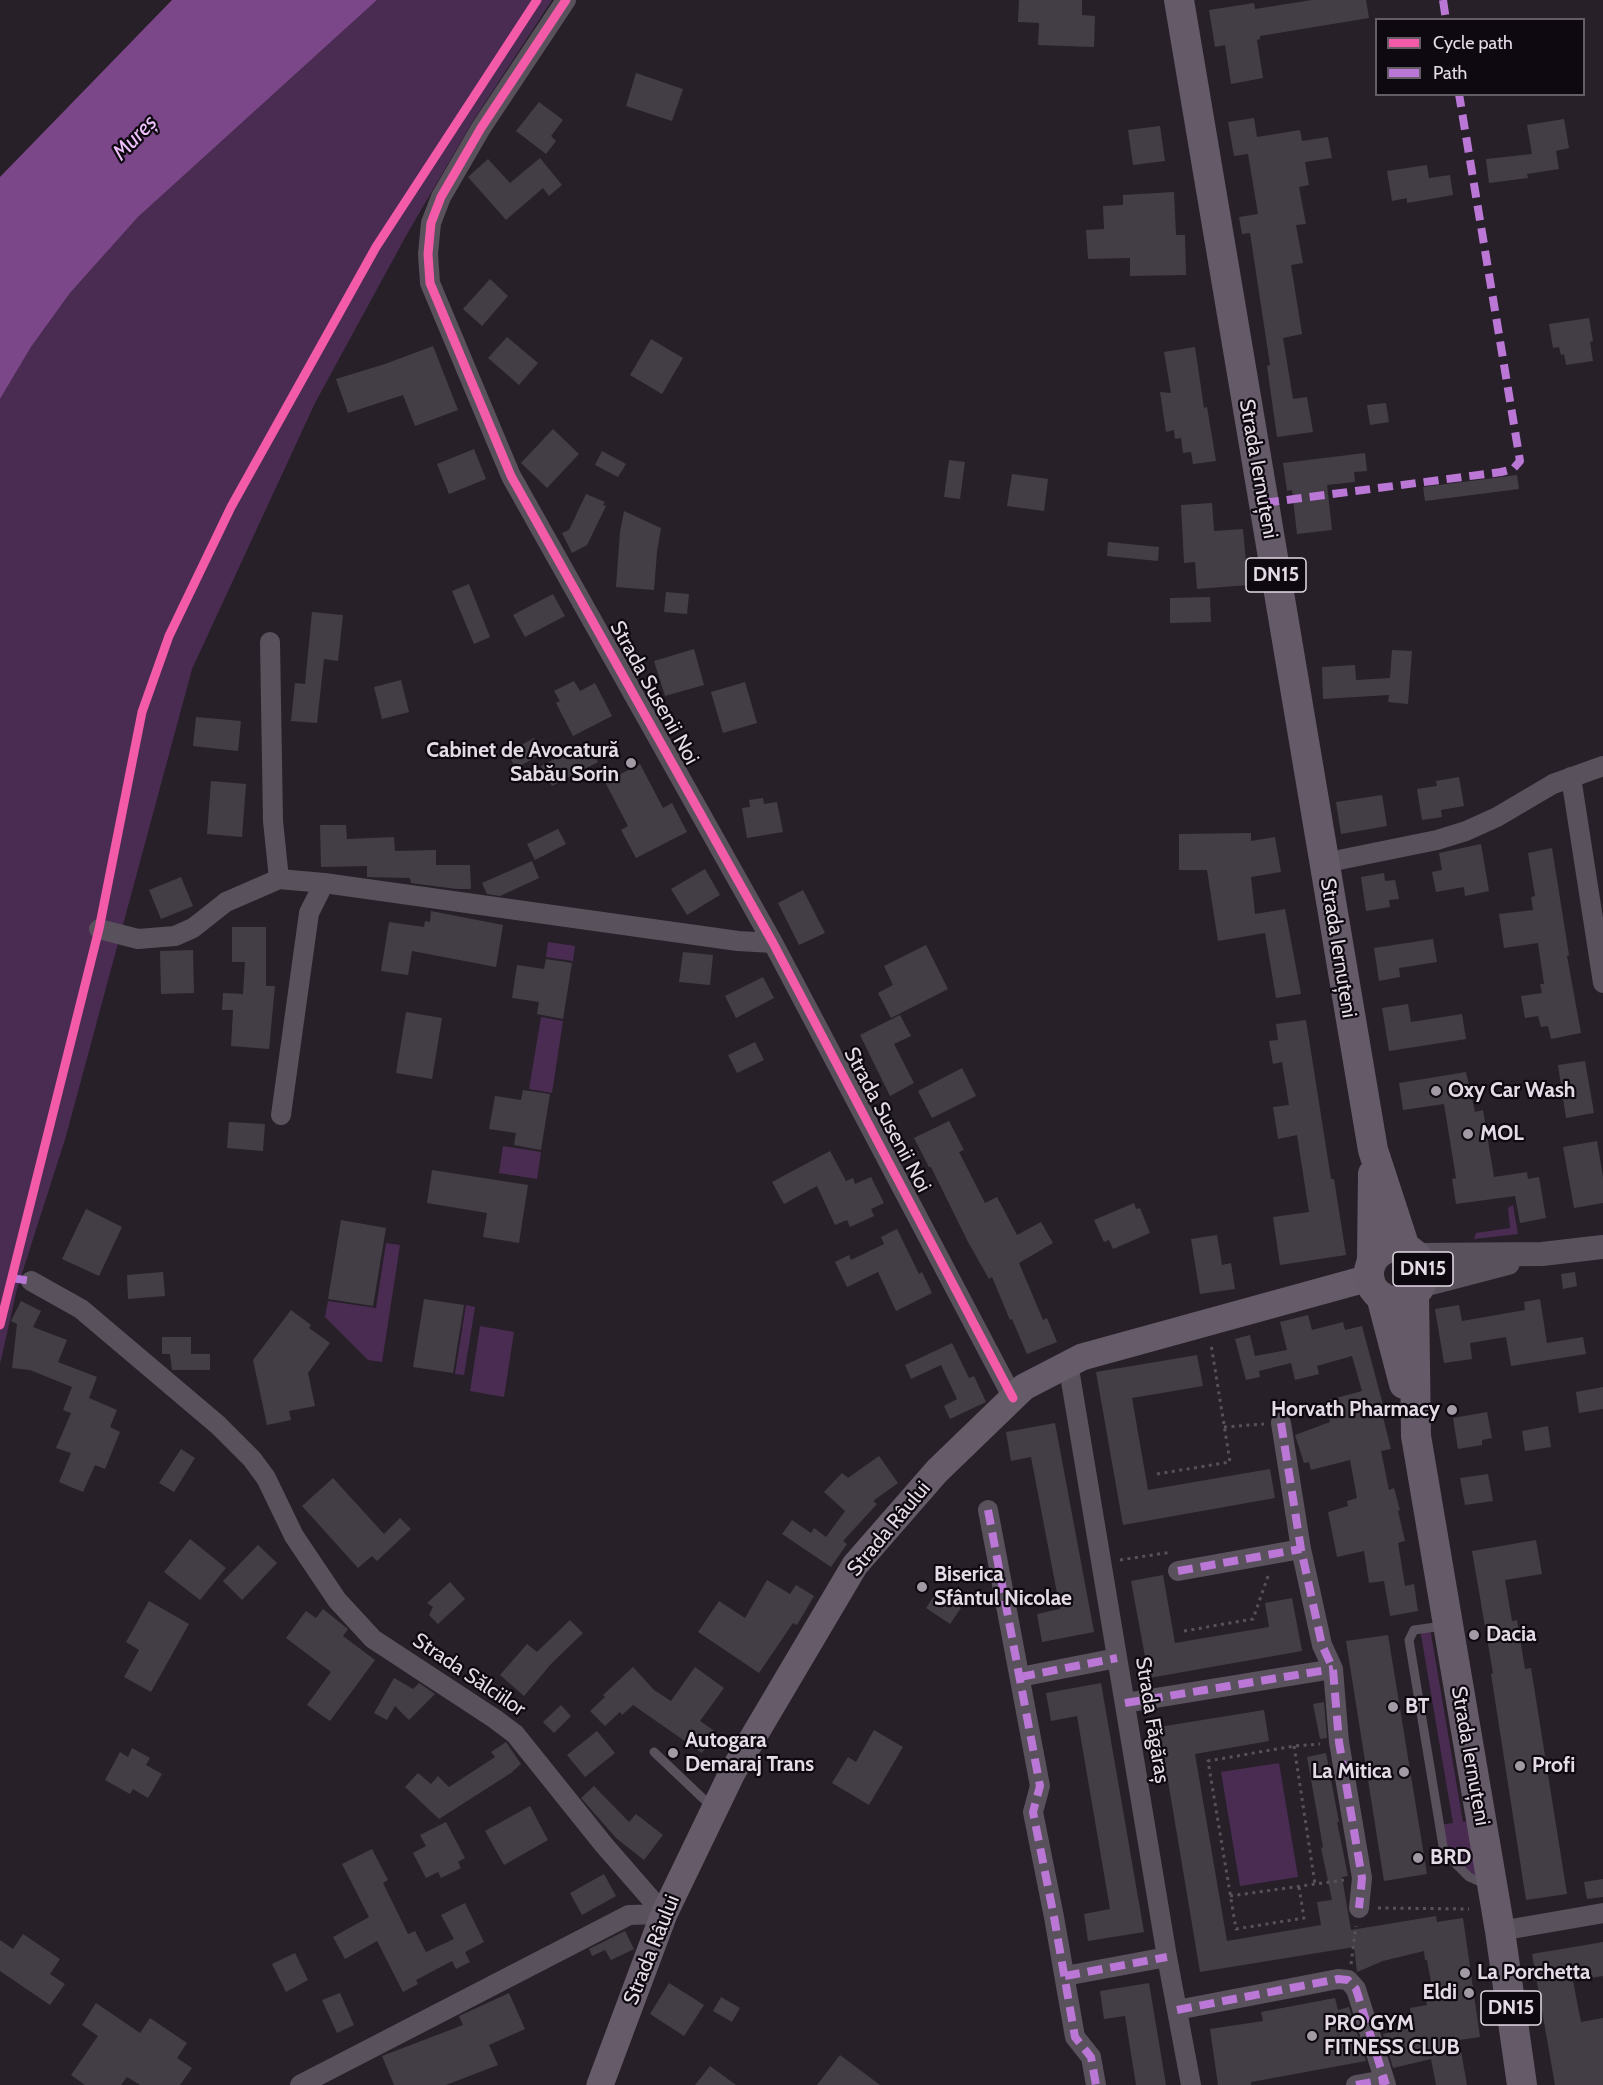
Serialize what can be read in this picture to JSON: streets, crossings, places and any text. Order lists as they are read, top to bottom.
{
  "streets": {
    "main road": ["Strada Iernuțeni", "DN15", "Strada Râului"],
    "street": ["Strada Susenii Noi", "Strada Sălciilor", "Strada Făgăraș"]
  },
  "crossings": [
    ["Strada Iernuțeni", "DN15"],
    ["Strada Iernuțeni", "Strada Râului"],
    ["DN15", "Strada Râului"],
    ["Strada Susenii Noi", "Strada Râului"],
    ["Strada Râului", "Strada Sălciilor"],
    ["Strada Râului", "Strada Făgăraș"]
  ],
  "water": ["Mureș"],
  "places": [
    "Cabinet de Avocatură Sabău Sorin",
    "Oxy Car Wash",
    "MOL",
    "Horvath Pharmacy",
    "Biserica Sfântul Nicolae",
    "Dacia",
    "BT",
    "Autogara Demaraj Trans",
    "Profi",
    "La Mitica",
    "BRD",
    "La Porchetta",
    "Eldi",
    "PRO GYM FITNESS CLUB"
  ],
  "legend": ["Cycle path", "Path"]
}
